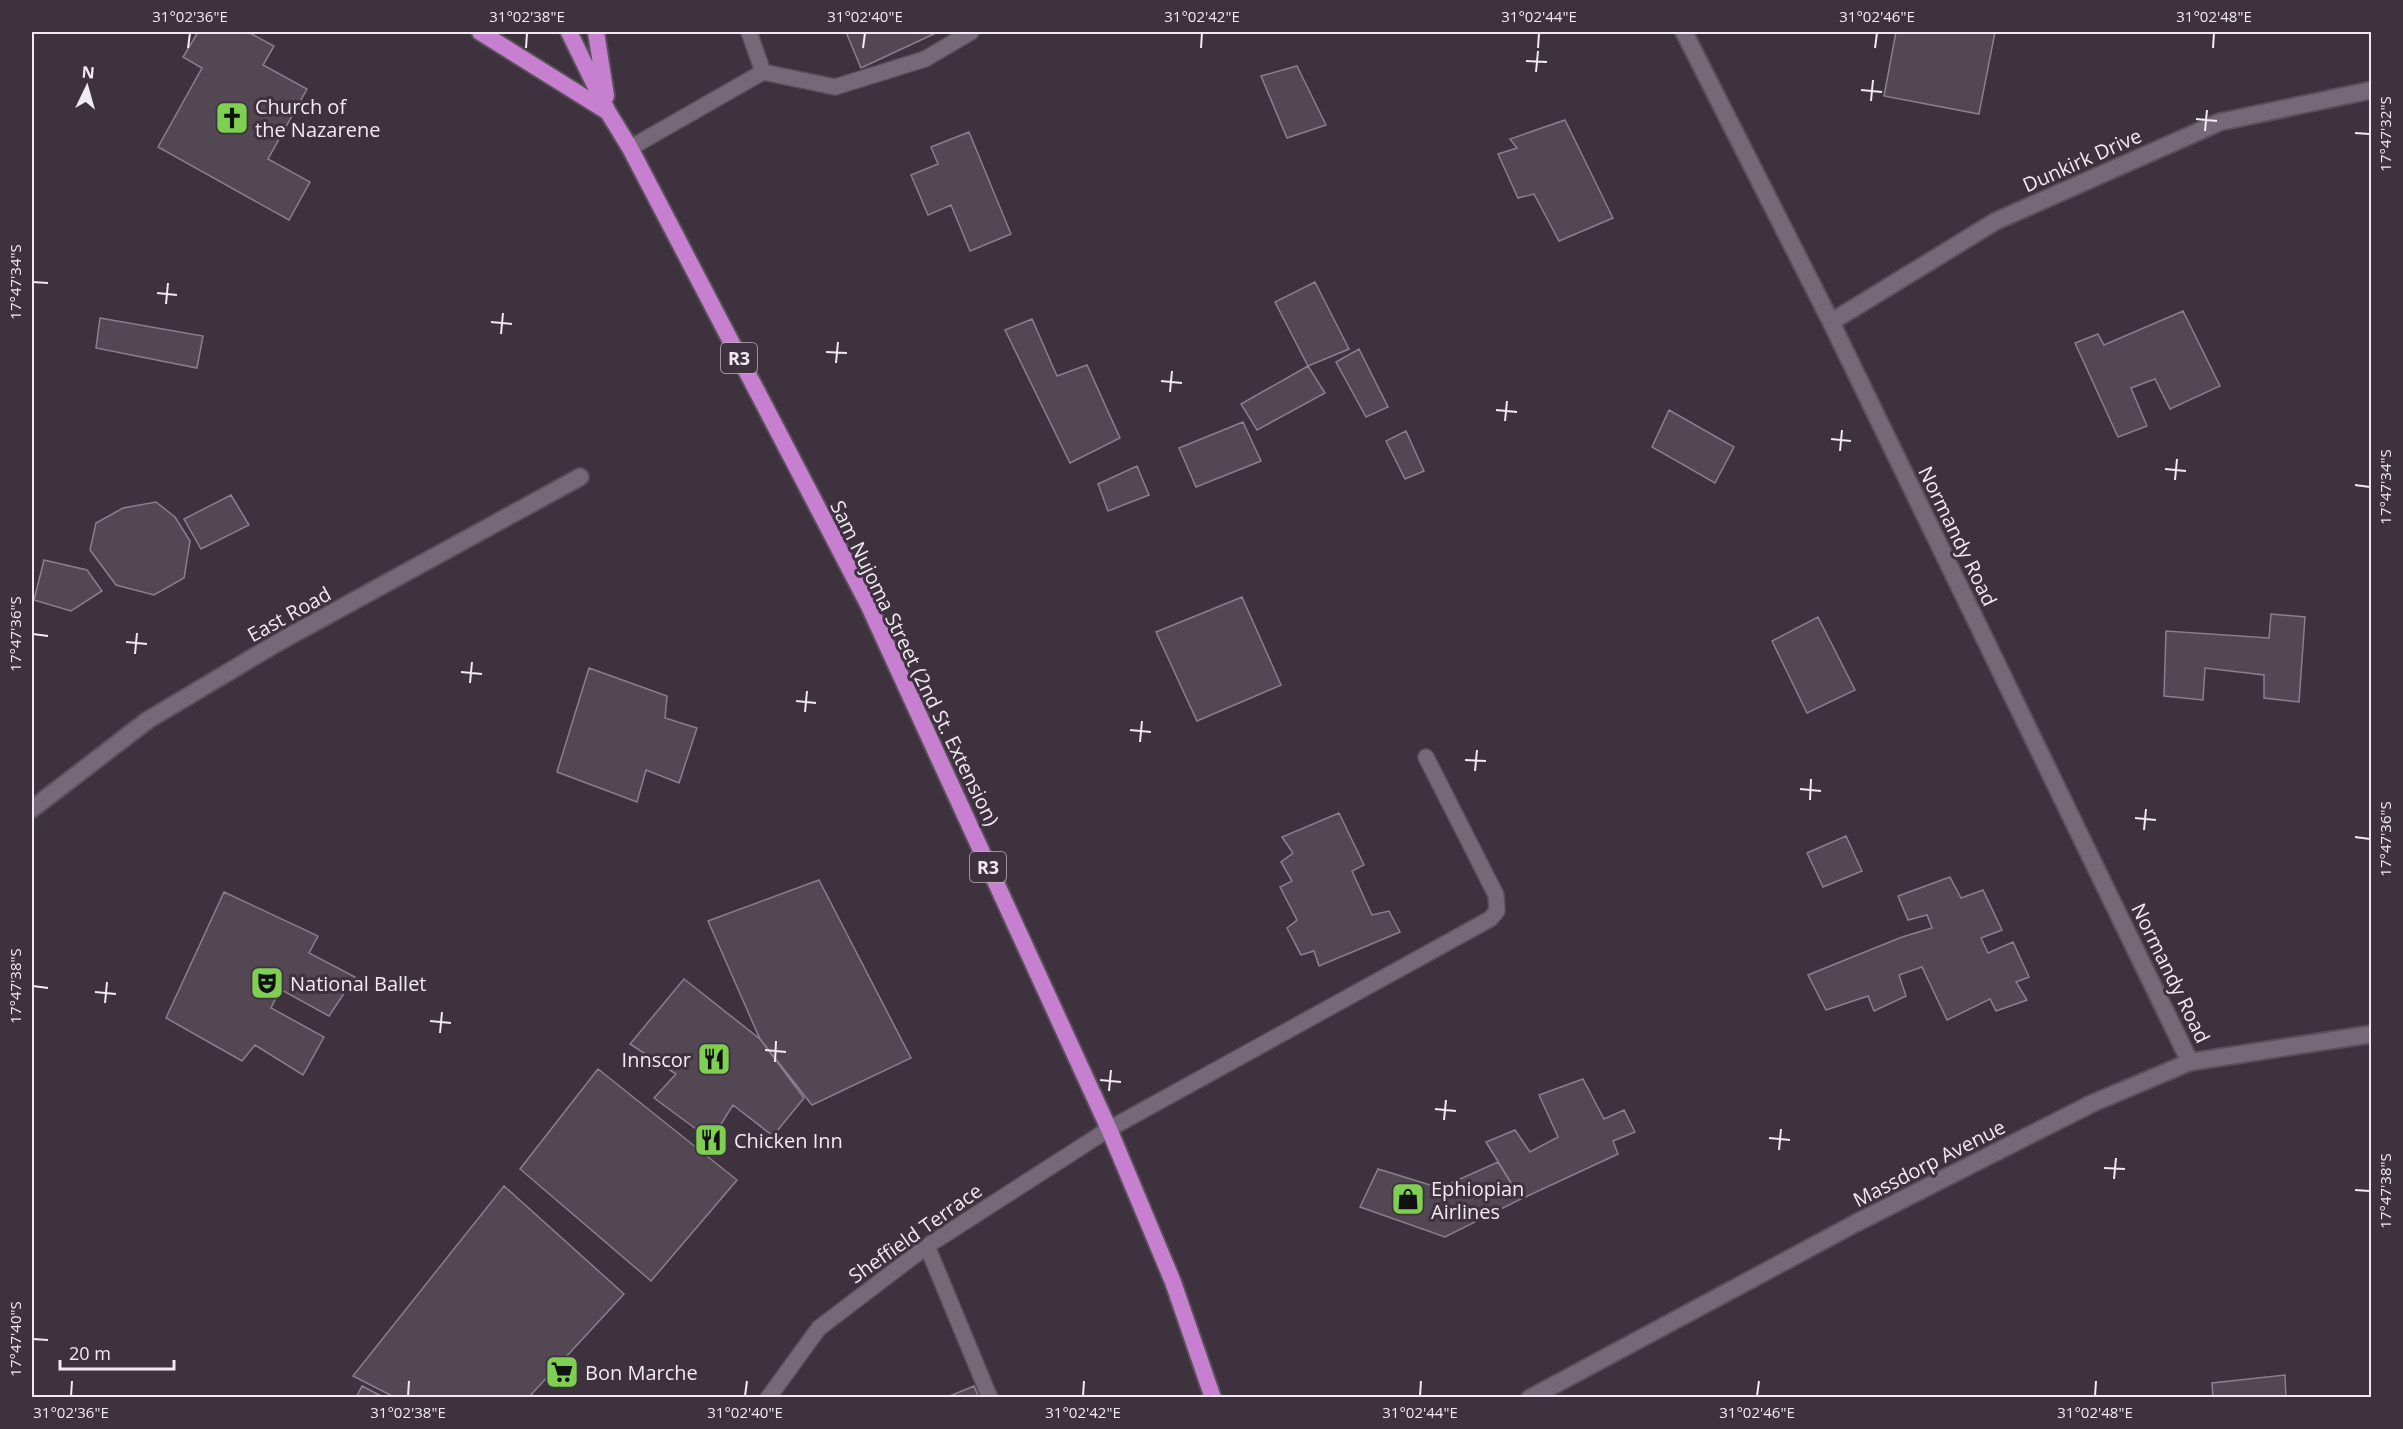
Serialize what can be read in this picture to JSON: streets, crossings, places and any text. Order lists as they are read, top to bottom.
{
  "streets": {
    "highway": ["R3", "Sam Nujoma Street (2nd St. Extension)"],
    "street": [
      "Dunkirk Drive",
      "Normandy Road",
      "East Road",
      "Massdorp Avenue"
    ],
    "lane": ["Sheffield Terrace"]
  },
  "crossings": [
    ["Dunkirk Drive", "Normandy Road"],
    ["Normandy Road", "Massdorp Avenue"],
    ["Sam Nujoma Street (2nd St. Extension)", "Sheffield Terrace"]
  ],
  "places": {
    "church": ["Church of the Nazarene"],
    "theatre": ["National Ballet"],
    "restaurant": ["Innscor", "Chicken Inn"],
    "shop": ["Ephiopian Airlines"],
    "supermarket": ["Bon Marche"]
  },
  "scale_bar": "20 m",
  "north": "top",
  "coordinates": [
    "31°02'36\"E",
    "31°02'38\"E",
    "31°02'40\"E",
    "31°02'42\"E",
    "31°02'44\"E",
    "31°02'46\"E",
    "31°02'48\"E",
    "17°47'32\"S",
    "17°47'34\"S",
    "17°47'36\"S",
    "17°47'38\"S",
    "17°47'40\"S"
  ]
}
